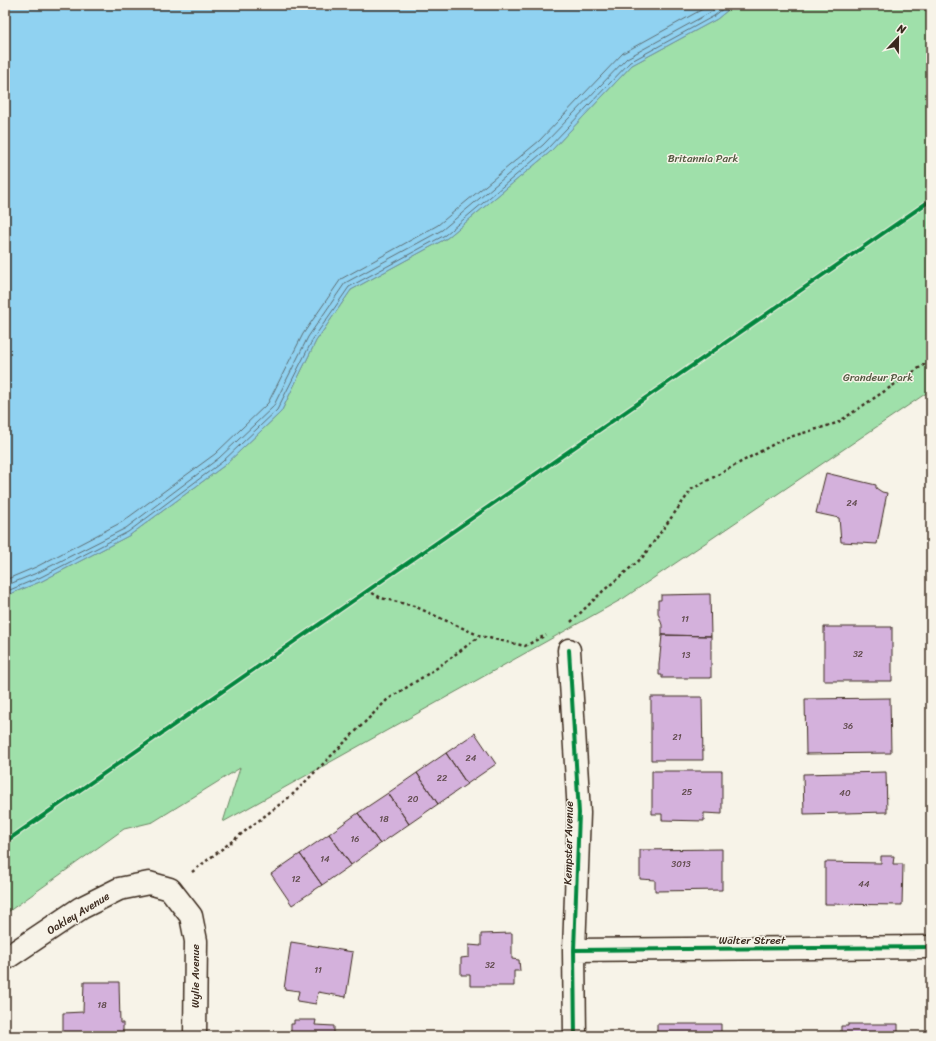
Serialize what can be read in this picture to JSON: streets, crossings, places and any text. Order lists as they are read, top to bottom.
{
  "streets": {
    "street": [
      "Kempster Avenue",
      "Oakley Avenue",
      "Walter Street",
      "Wylie Avenue"
    ]
  },
  "crossings": [
    ["Kempster Avenue", "Walter Street"],
    ["Oakley Avenue", "Wylie Avenue"]
  ],
  "parks": ["Britannia Park", "Grandeur Park"],
  "house_numbers": [
    "24",
    "11",
    "32",
    "13",
    "36",
    "21",
    "24",
    "22",
    "25",
    "40",
    "20",
    "18",
    "16",
    "14",
    "3013",
    "12",
    "44",
    "32",
    "11",
    "18"
  ],
  "north": "top"
}
